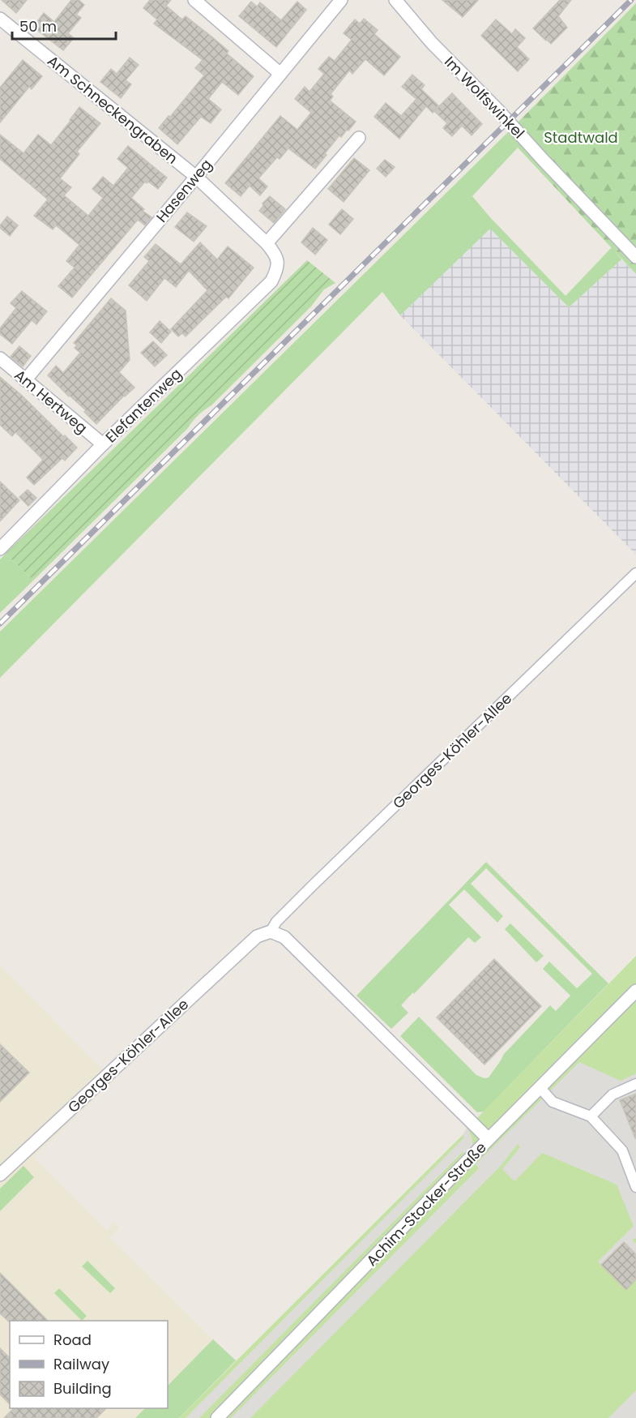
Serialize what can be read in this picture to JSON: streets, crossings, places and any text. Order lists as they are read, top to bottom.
{
  "streets": {
    "street": [
      "Im Wolfswinkel",
      "Am Schneckengraben",
      "Hasenweg",
      "Am Hertweg",
      "Elefantenweg",
      "Georges-Köhler-Allee",
      "Achim-Stocker-Straße"
    ]
  },
  "crossings": [
    ["Am Schneckengraben", "Hasenweg"],
    ["Am Schneckengraben", "Elefantenweg"],
    ["Hasenweg", "Am Hertweg"],
    ["Am Hertweg", "Elefantenweg"]
  ],
  "parks": ["Stadtwald"],
  "legend": ["Road", "Railway", "Building"],
  "scale_bar": "50 m"
}
